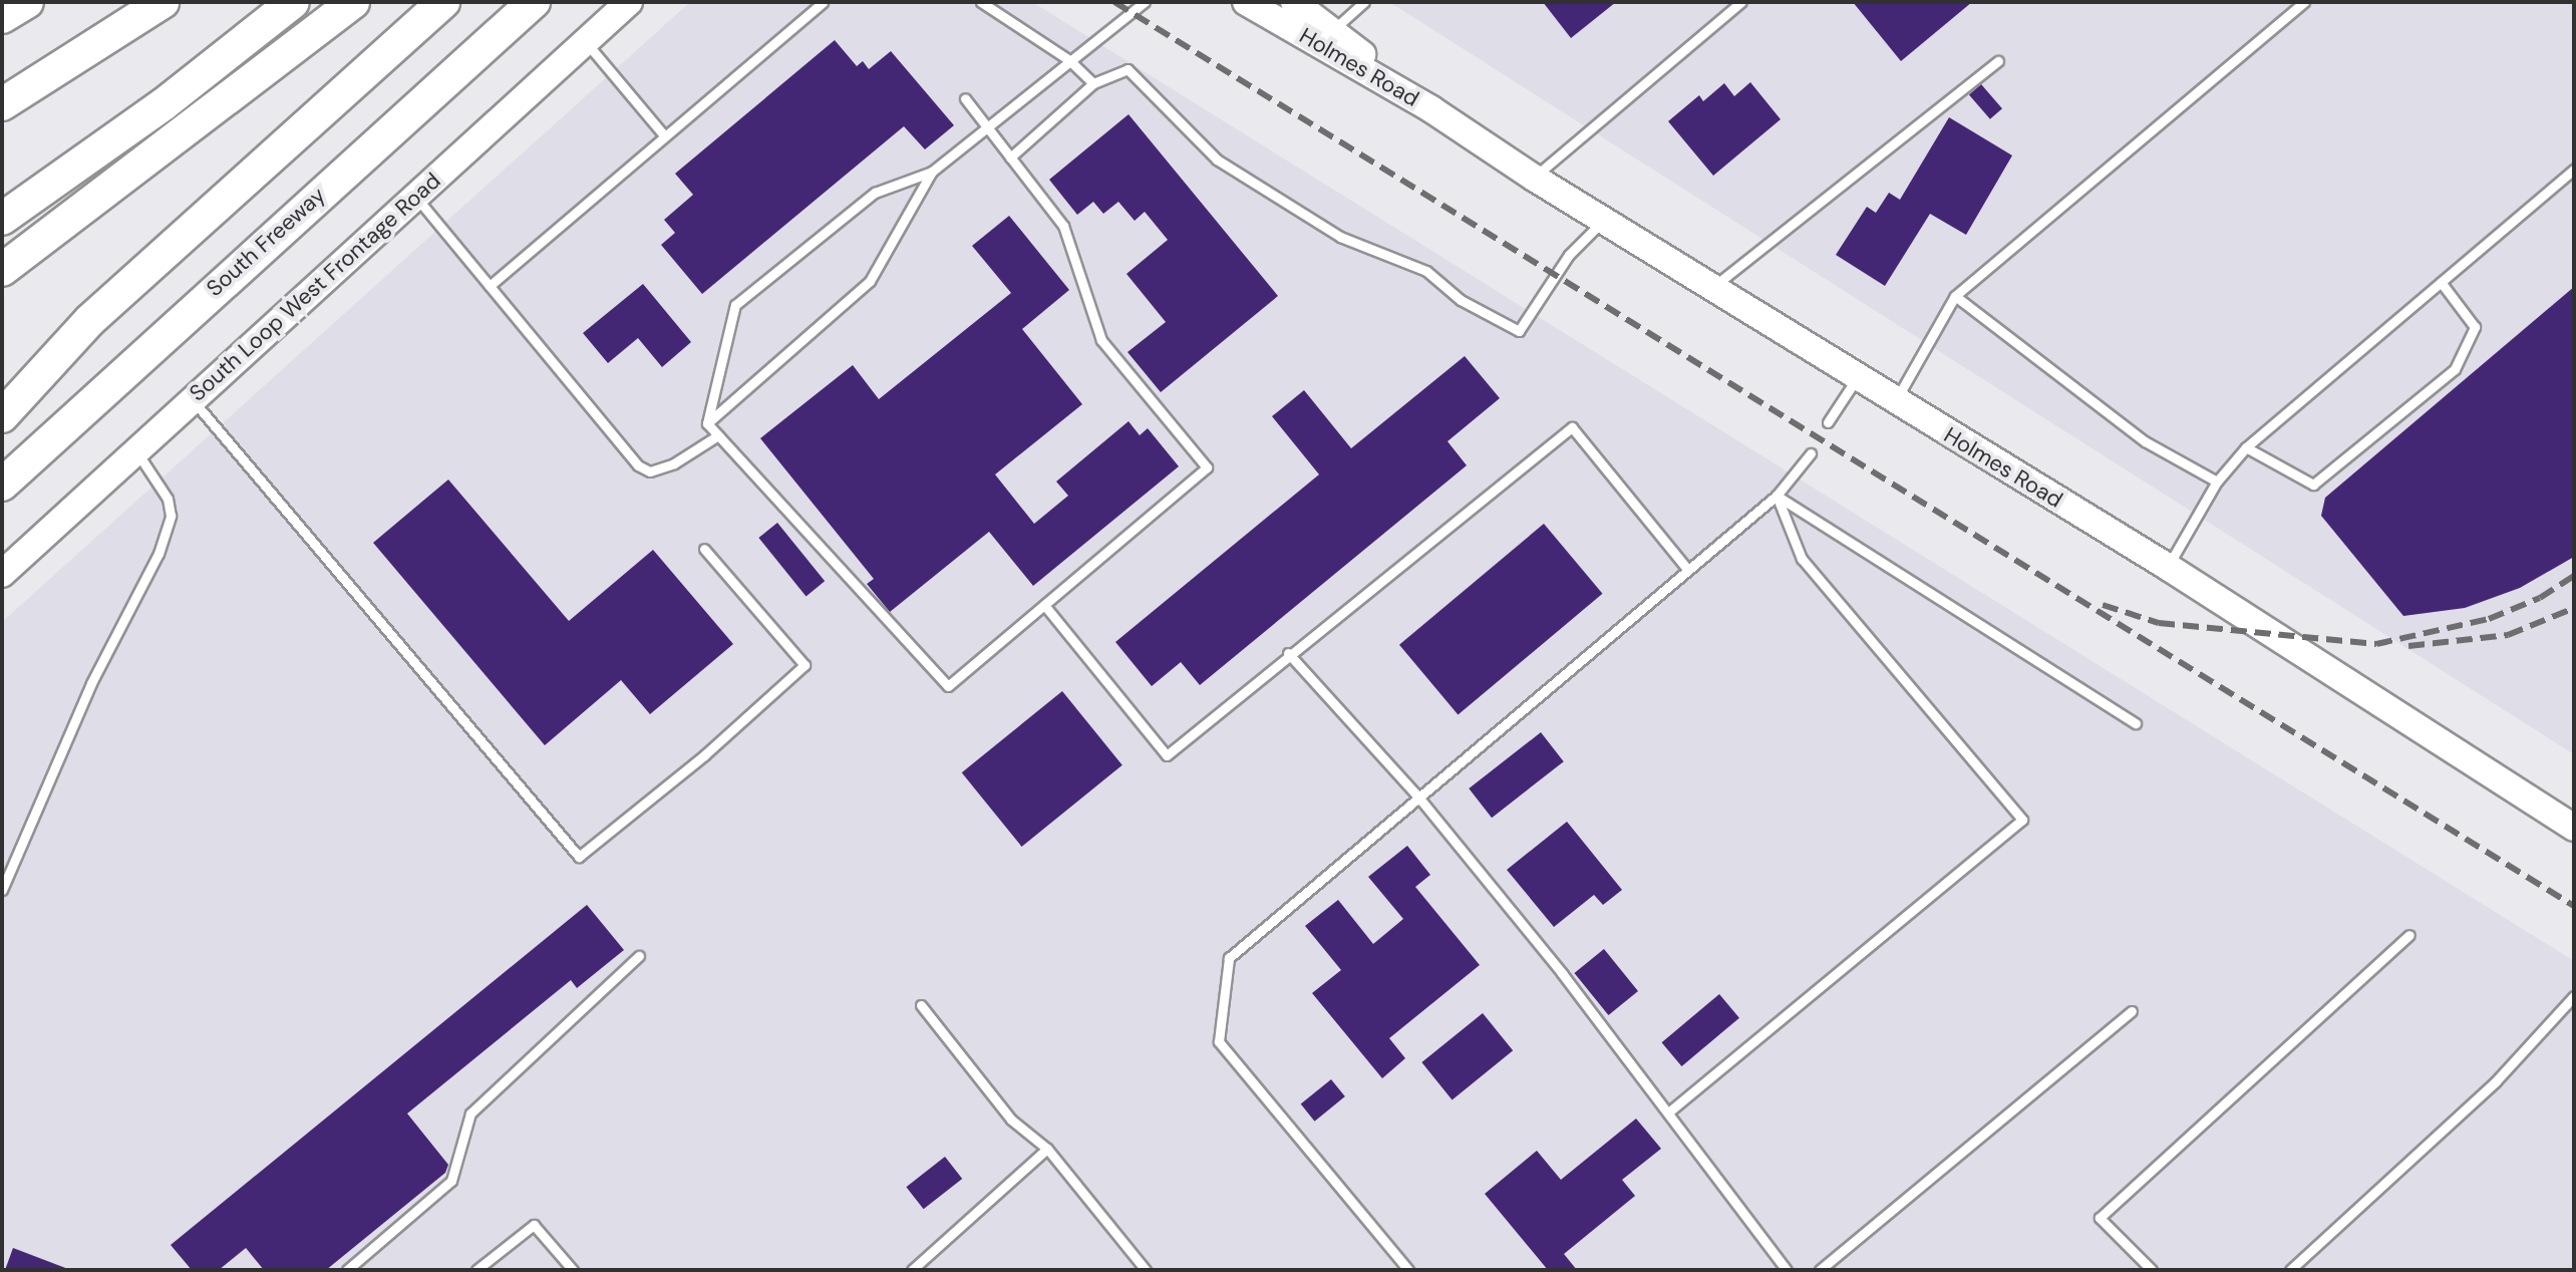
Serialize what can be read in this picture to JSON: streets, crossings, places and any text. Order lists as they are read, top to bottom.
{
  "streets": {
    "highway": ["South Freeway"],
    "main road": ["Holmes Road", "South Loop West Frontage Road"]
  }
}
